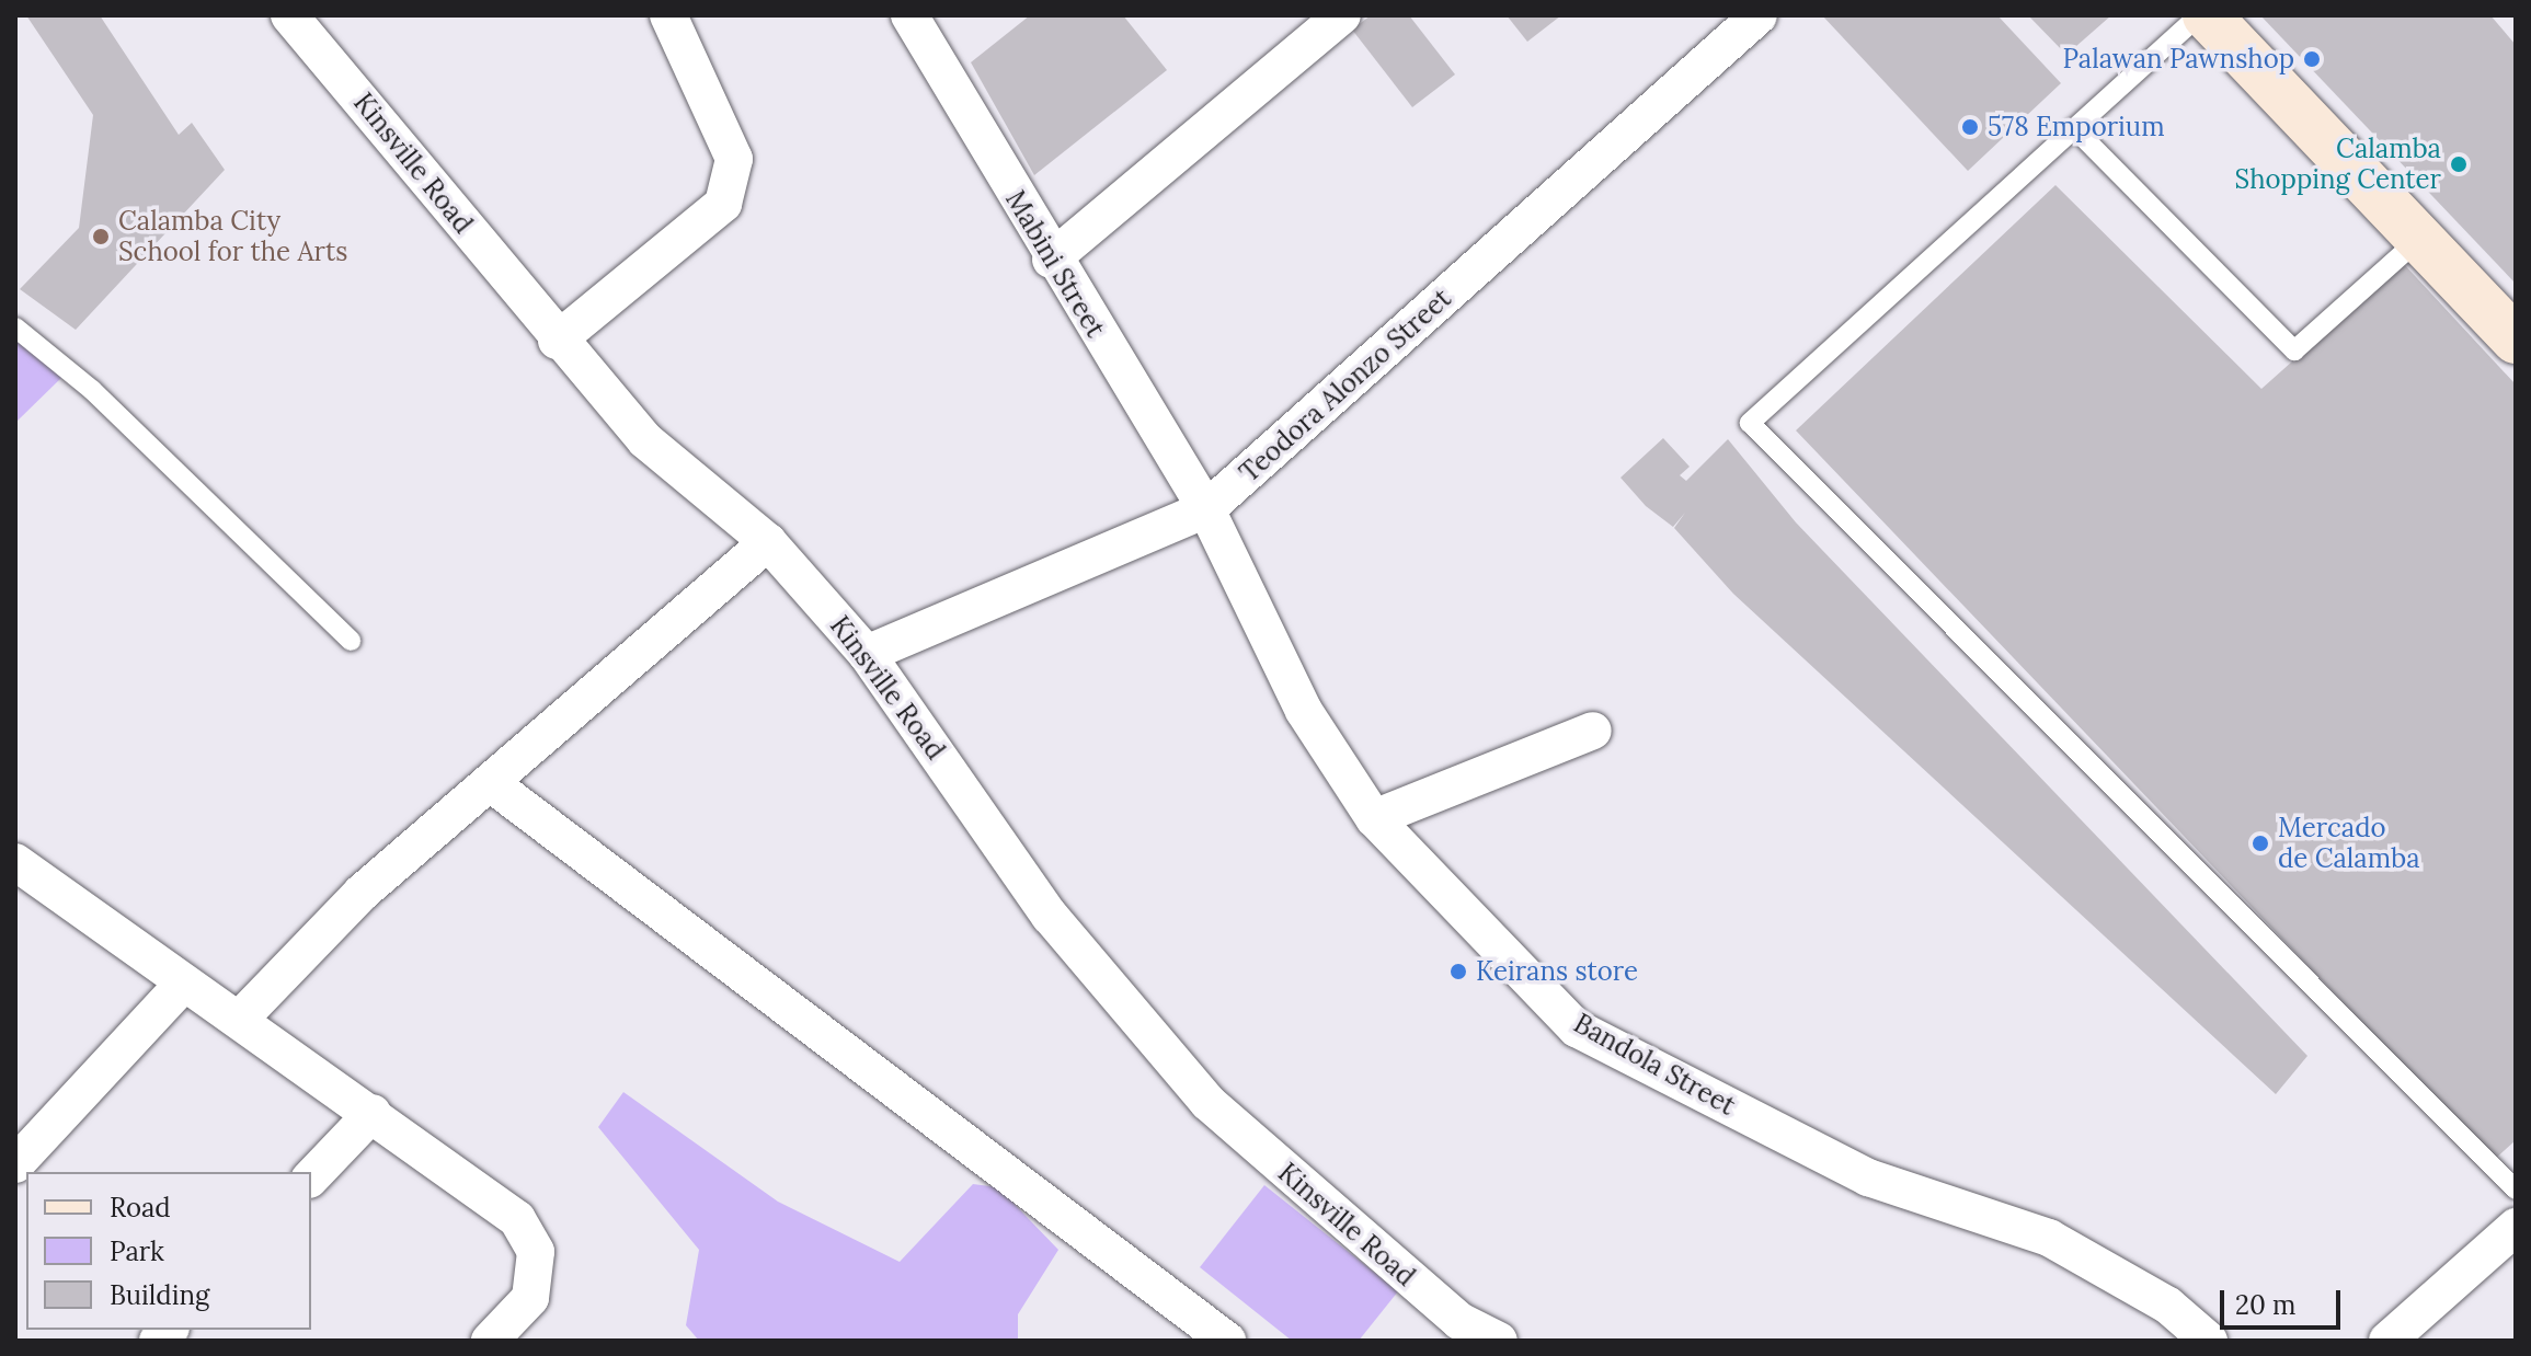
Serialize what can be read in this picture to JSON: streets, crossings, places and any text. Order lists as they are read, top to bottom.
{
  "streets": {
    "street": [
      "Kinsville Road",
      "Mabini Street",
      "Teodora Alonzo Street",
      "Bandola Street"
    ]
  },
  "crossings": [
    ["Kinsville Road", "Teodora Alonzo Street"],
    ["Mabini Street", "Teodora Alonzo Street"],
    ["Mabini Street", "Bandola Street"],
    ["Teodora Alonzo Street", "Bandola Street"]
  ],
  "places": [
    "Palawan Pawnshop",
    "578 Emporium",
    "Calamba Shopping Center",
    "Calamba City School for the Arts",
    "Mercado de Calamba",
    "Keirans store"
  ],
  "legend": ["Road", "Park", "Building"],
  "scale_bar": "20 m"
}
